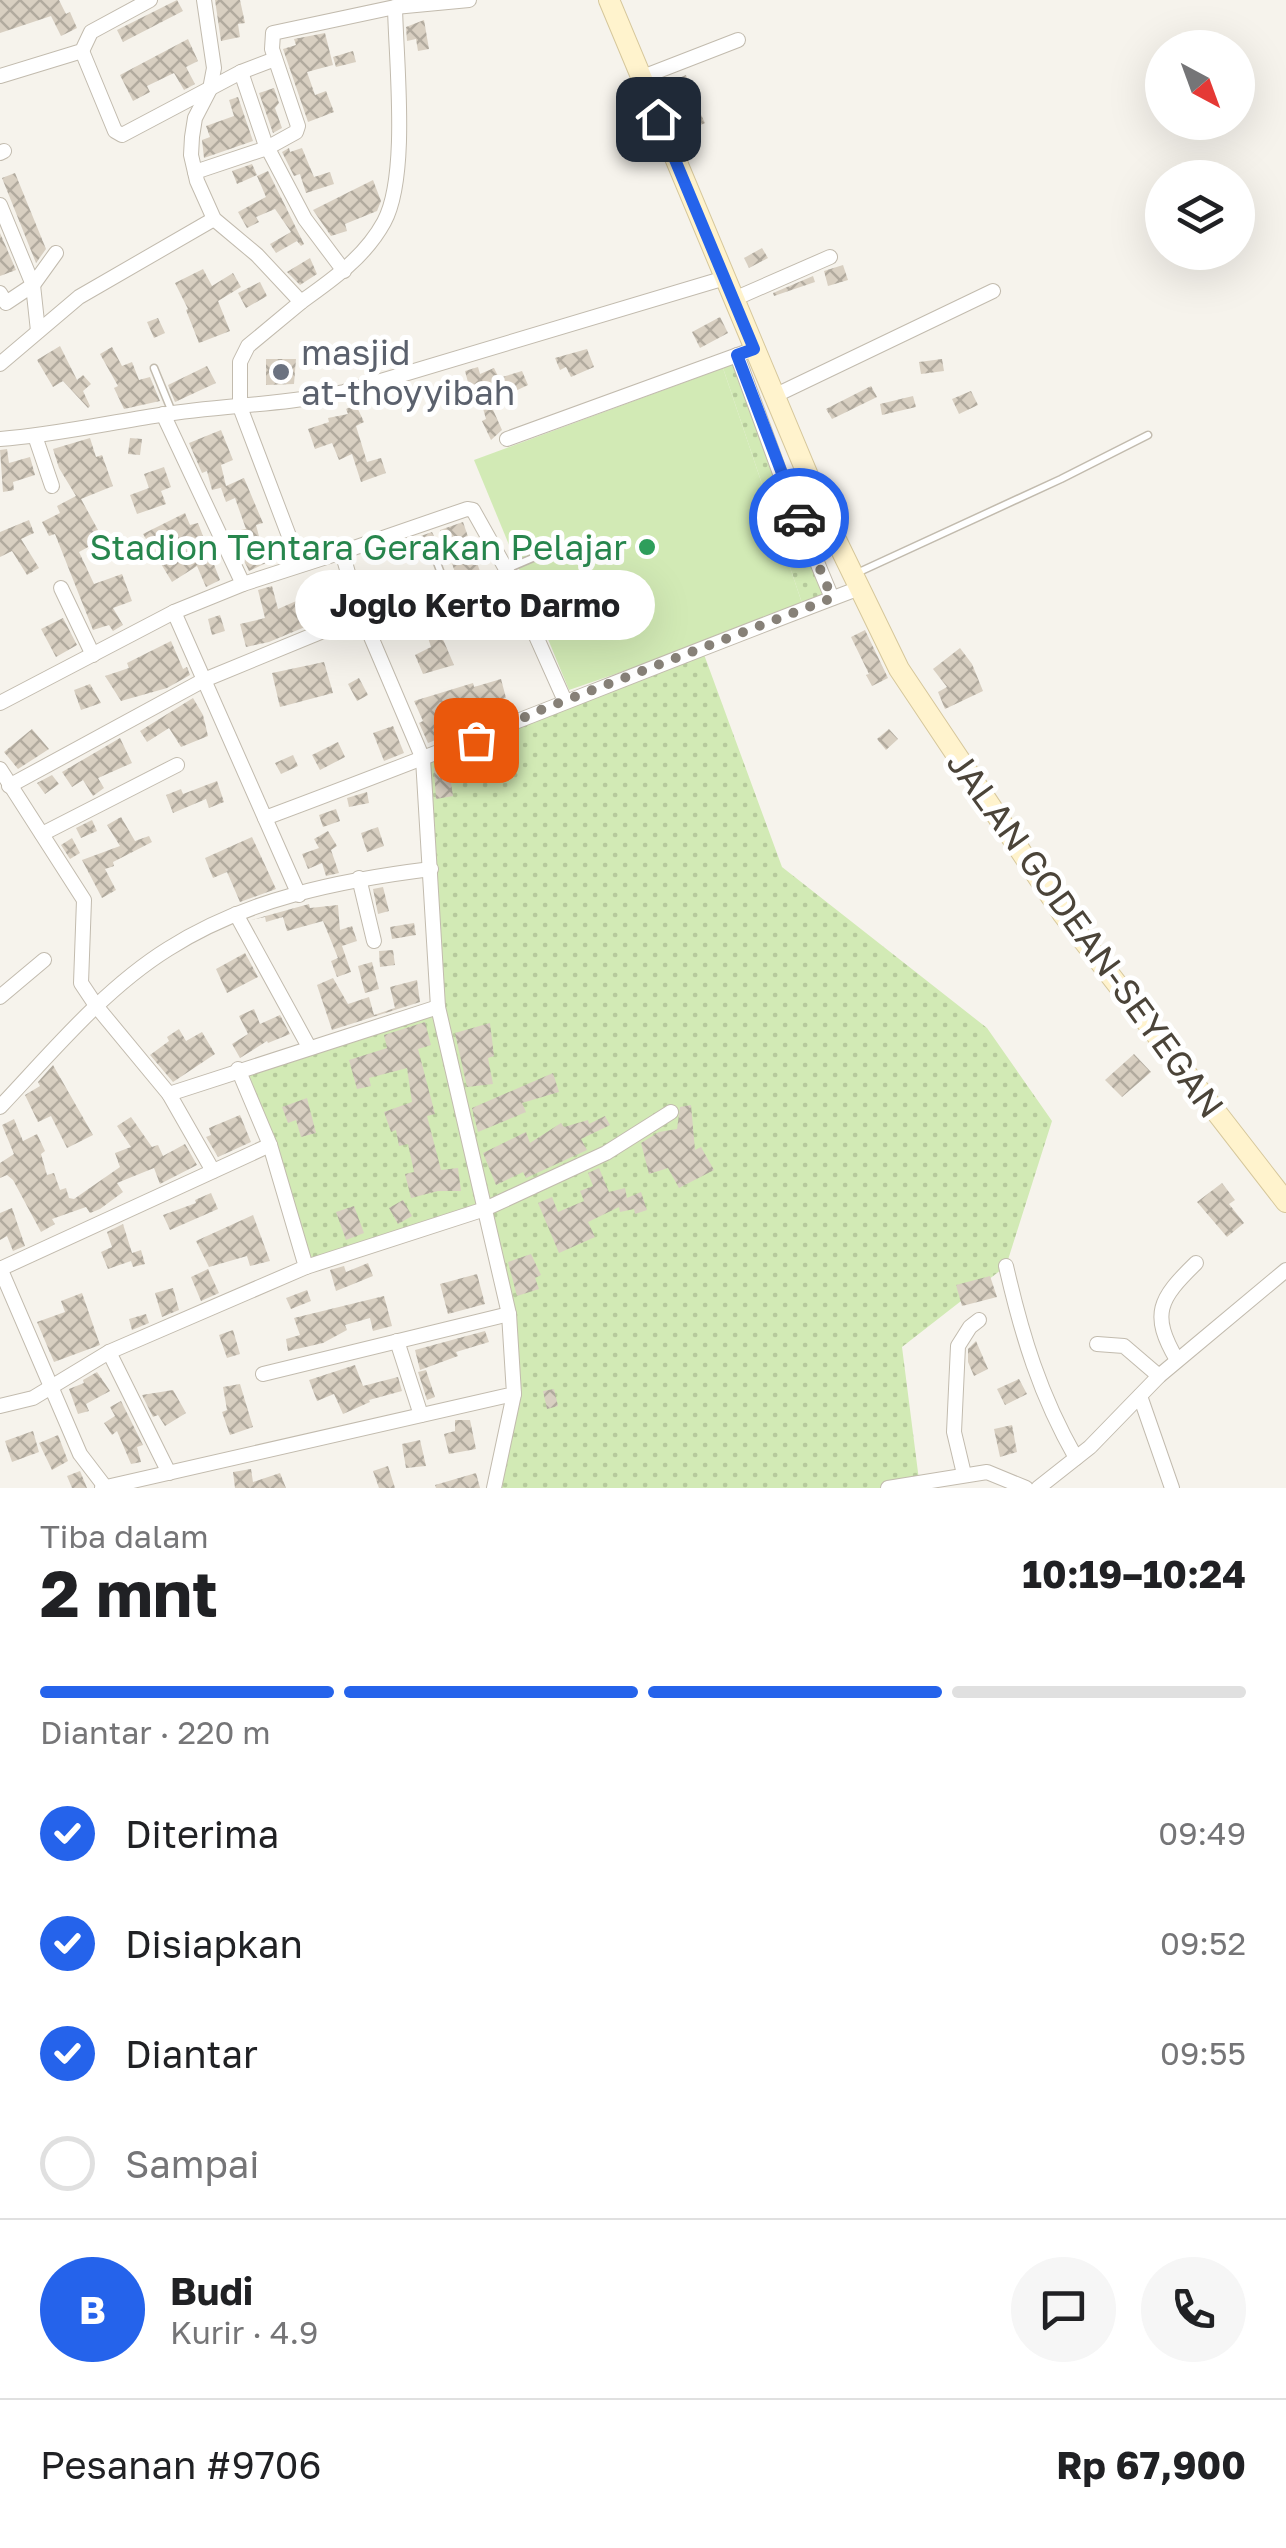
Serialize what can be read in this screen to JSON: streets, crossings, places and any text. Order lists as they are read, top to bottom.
{
  "streets": {
    "main road": ["JALAN GODEAN-SEYEGAN"]
  },
  "places": ["masjid at-thoyyibah", "Stadion Tentara Gerakan Pelajar", "Joglo Kerto Darmo"],
  "north": "bottom right",
  "page": {
    "bubble": "Joglo Kerto Darmo",
    "heading": ["2 mnt", "Tiba dalam", "10:19–10:24"],
    "panel": [
      "Budi",
      "Kurir · 4.9",
      "Pesanan #9706",
      "Rp 67,900"
    ],
    "bar": "Diantar · 220 m",
    "list": [
      ["Diterima", "09:49"],
      ["Disiapkan", "09:52"],
      ["Diantar", "09:55"],
      "Sampai"
    ],
    "round": "B"
  }
}
